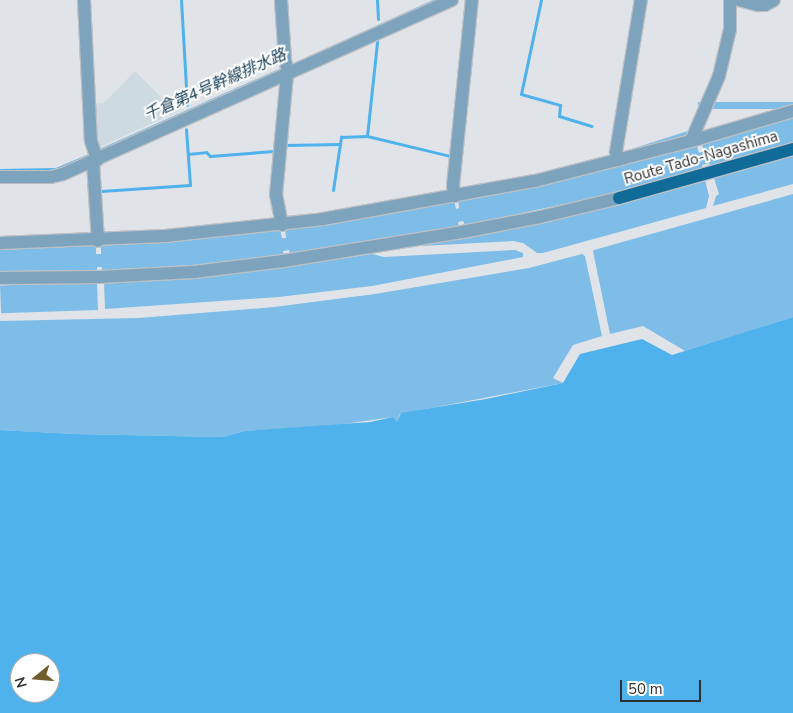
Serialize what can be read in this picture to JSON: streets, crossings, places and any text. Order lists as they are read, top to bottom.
{
  "streets": {
    "main road": ["Route Tado-Nagashima"]
  },
  "water": ["千倉第4号幹線排水路"],
  "scale_bar": "50 m",
  "north": "left"
}
